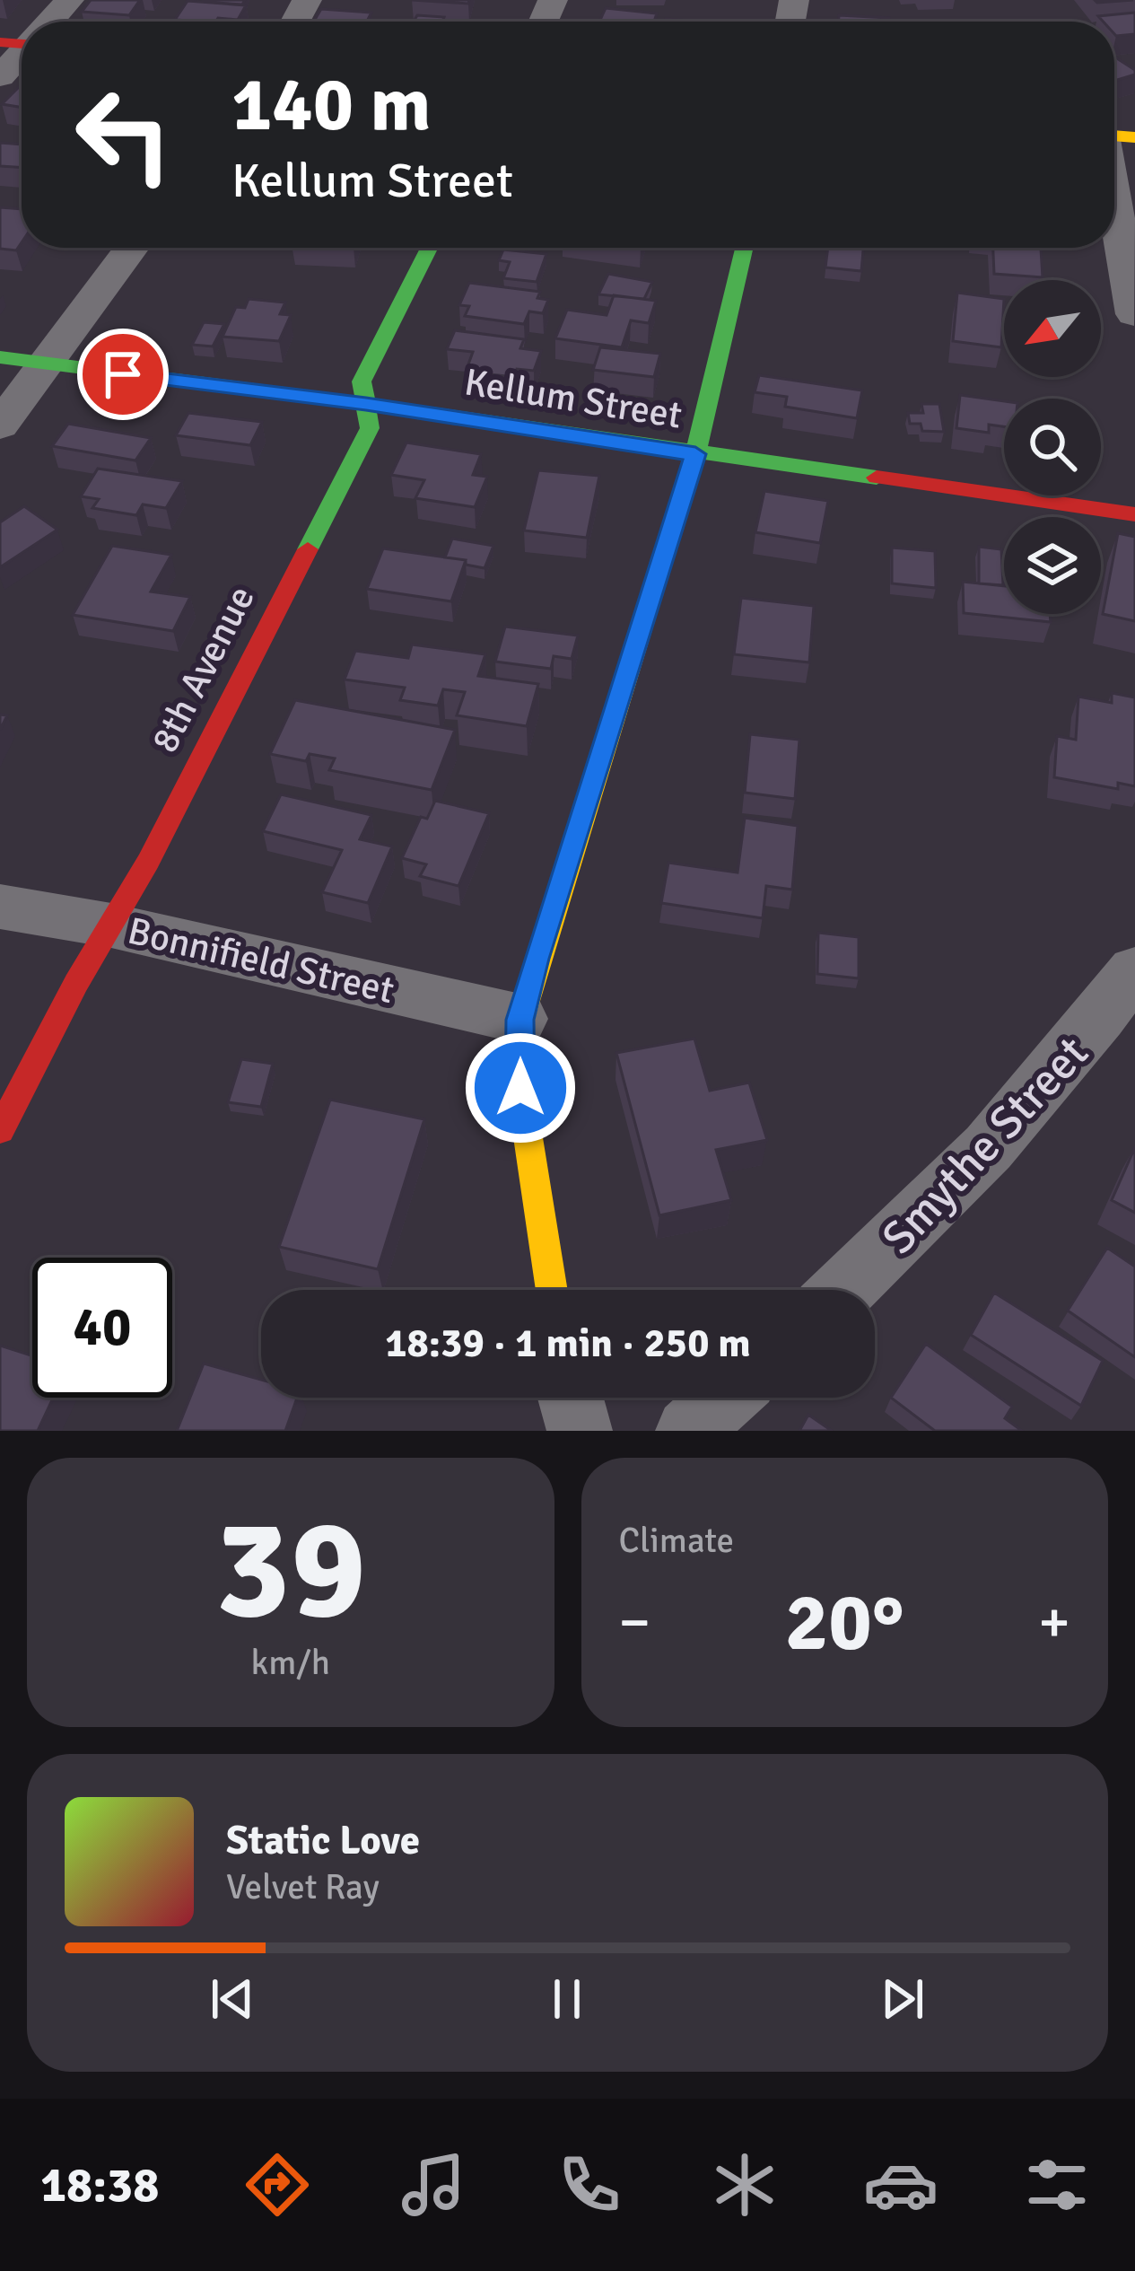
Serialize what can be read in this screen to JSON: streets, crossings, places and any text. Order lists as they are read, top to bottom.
{
  "streets": {
    "street": [
      "Kellum Street",
      "8th Avenue",
      "Bonnifield Street",
      "Smythe Street"
    ]
  },
  "crossings": [
    ["Kellum Street", "8th Avenue"],
    ["8th Avenue", "Bonnifield Street"]
  ],
  "north": "bottom left",
  "page": {
    "turn": ["140 m", "Kellum Street"],
    "limit": "40",
    "trip": "18:39 · 1 min · 250 m",
    "tile": [
      ["39", "km/h"],
      "Climate"
    ],
    "heat": ["−", "20°", "+"],
    "song": ["Static Love", "Velvet Ray"],
    "tabs": "18:38"
  }
}
